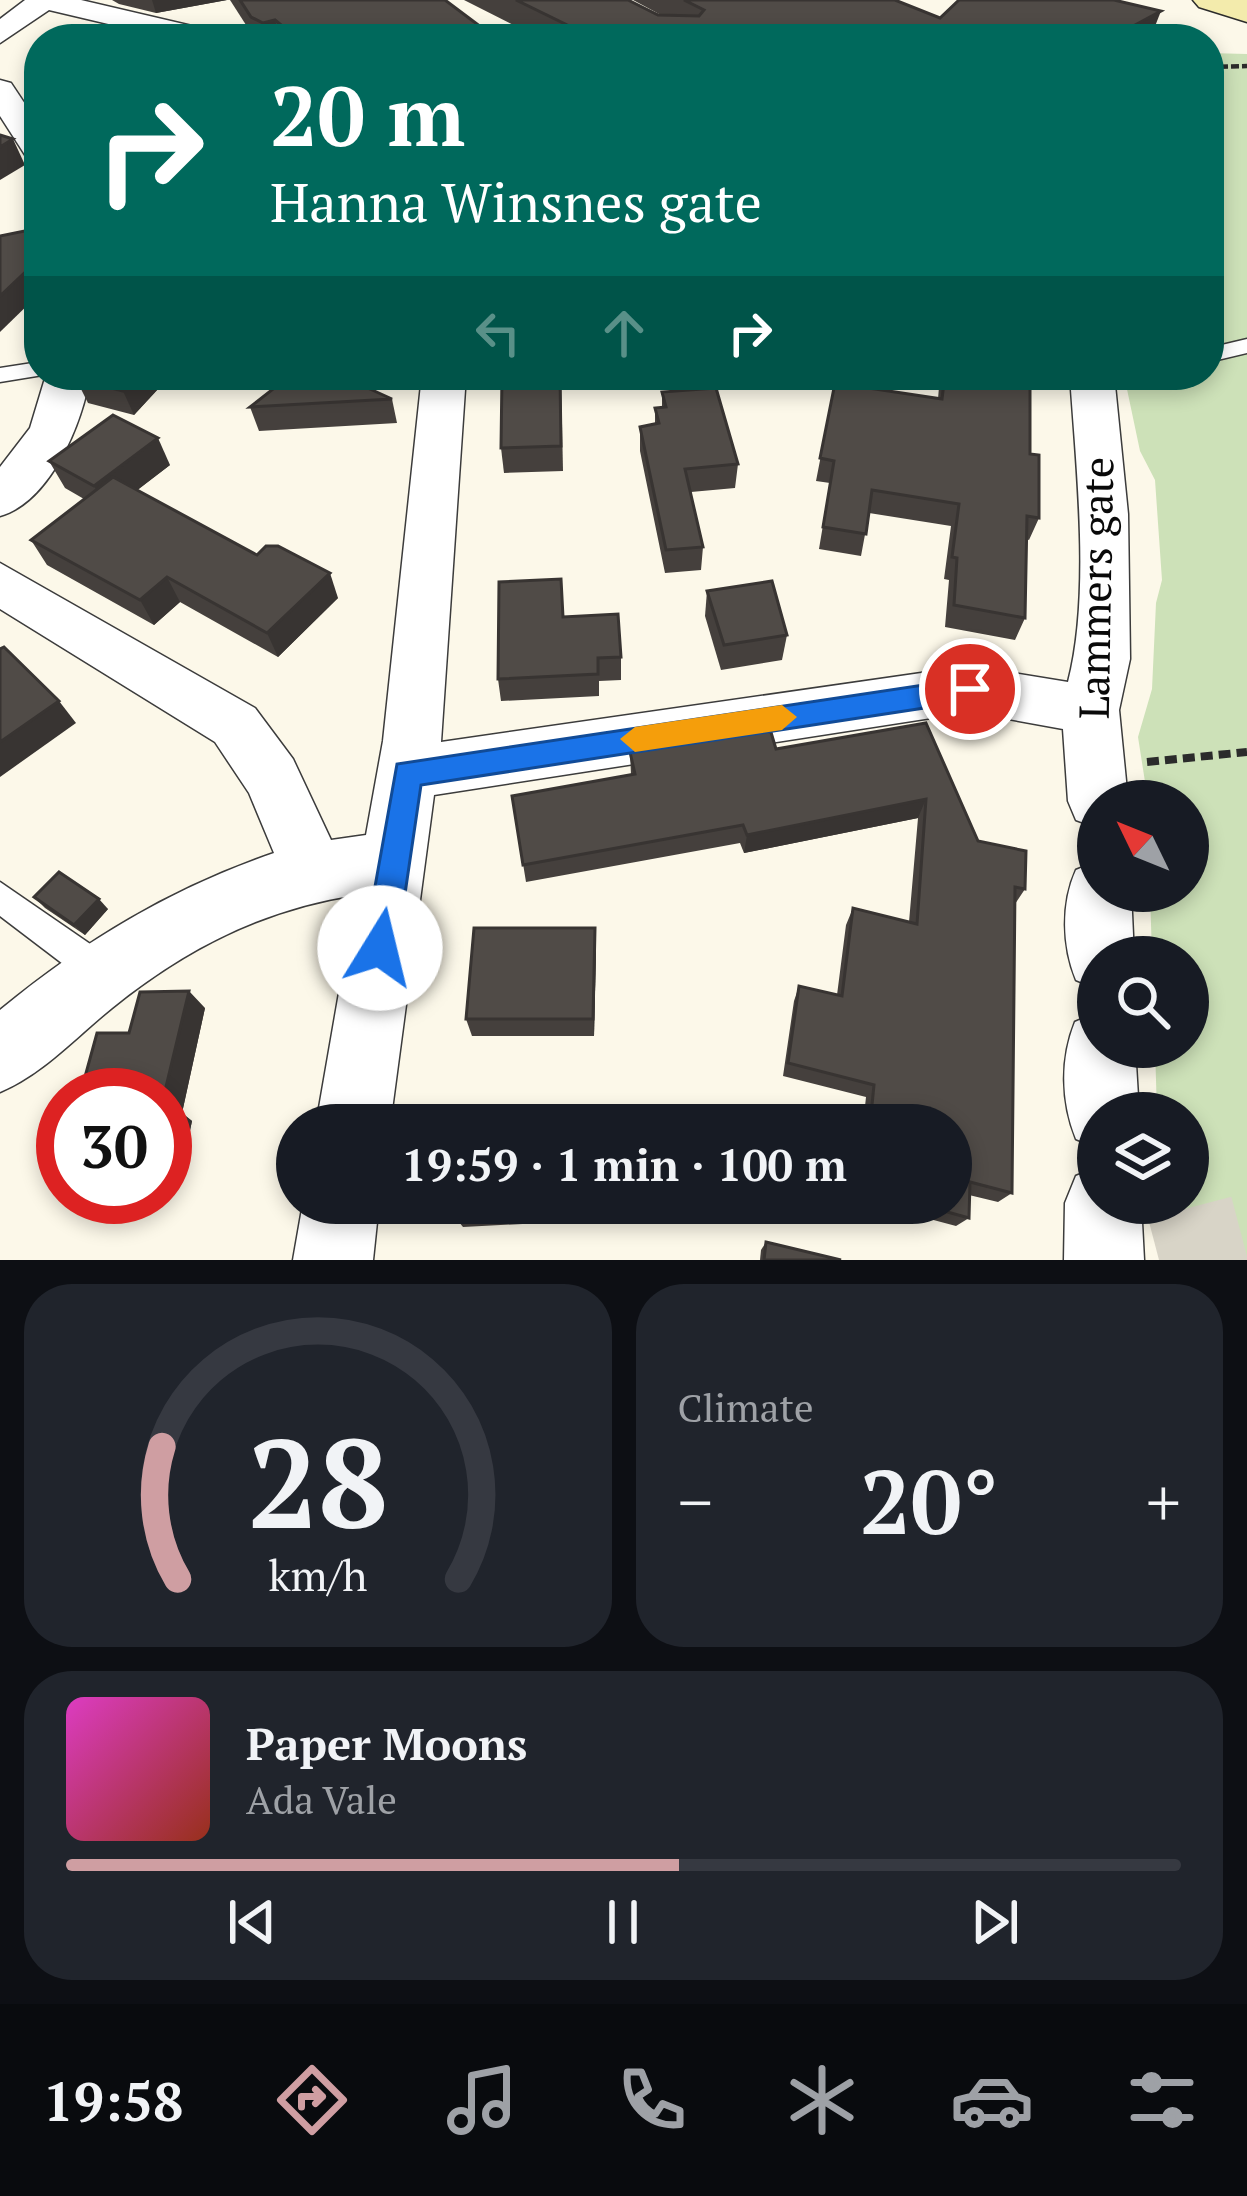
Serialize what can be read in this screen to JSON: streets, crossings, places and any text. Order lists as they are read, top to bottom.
{
  "streets": {
    "street": ["Lammers gate"]
  },
  "north": "top left",
  "page": {
    "turn": ["20 m", "Hanna Winsnes gate"],
    "limit": "30",
    "trip": "19:59 · 1 min · 100 m",
    "tile": "Climate",
    "heat": ["−", "20°", "+"],
    "song": ["Paper Moons", "Ada Vale"],
    "tabs": "19:58",
    "gauge": ["28", "km/h"]
  }
}
